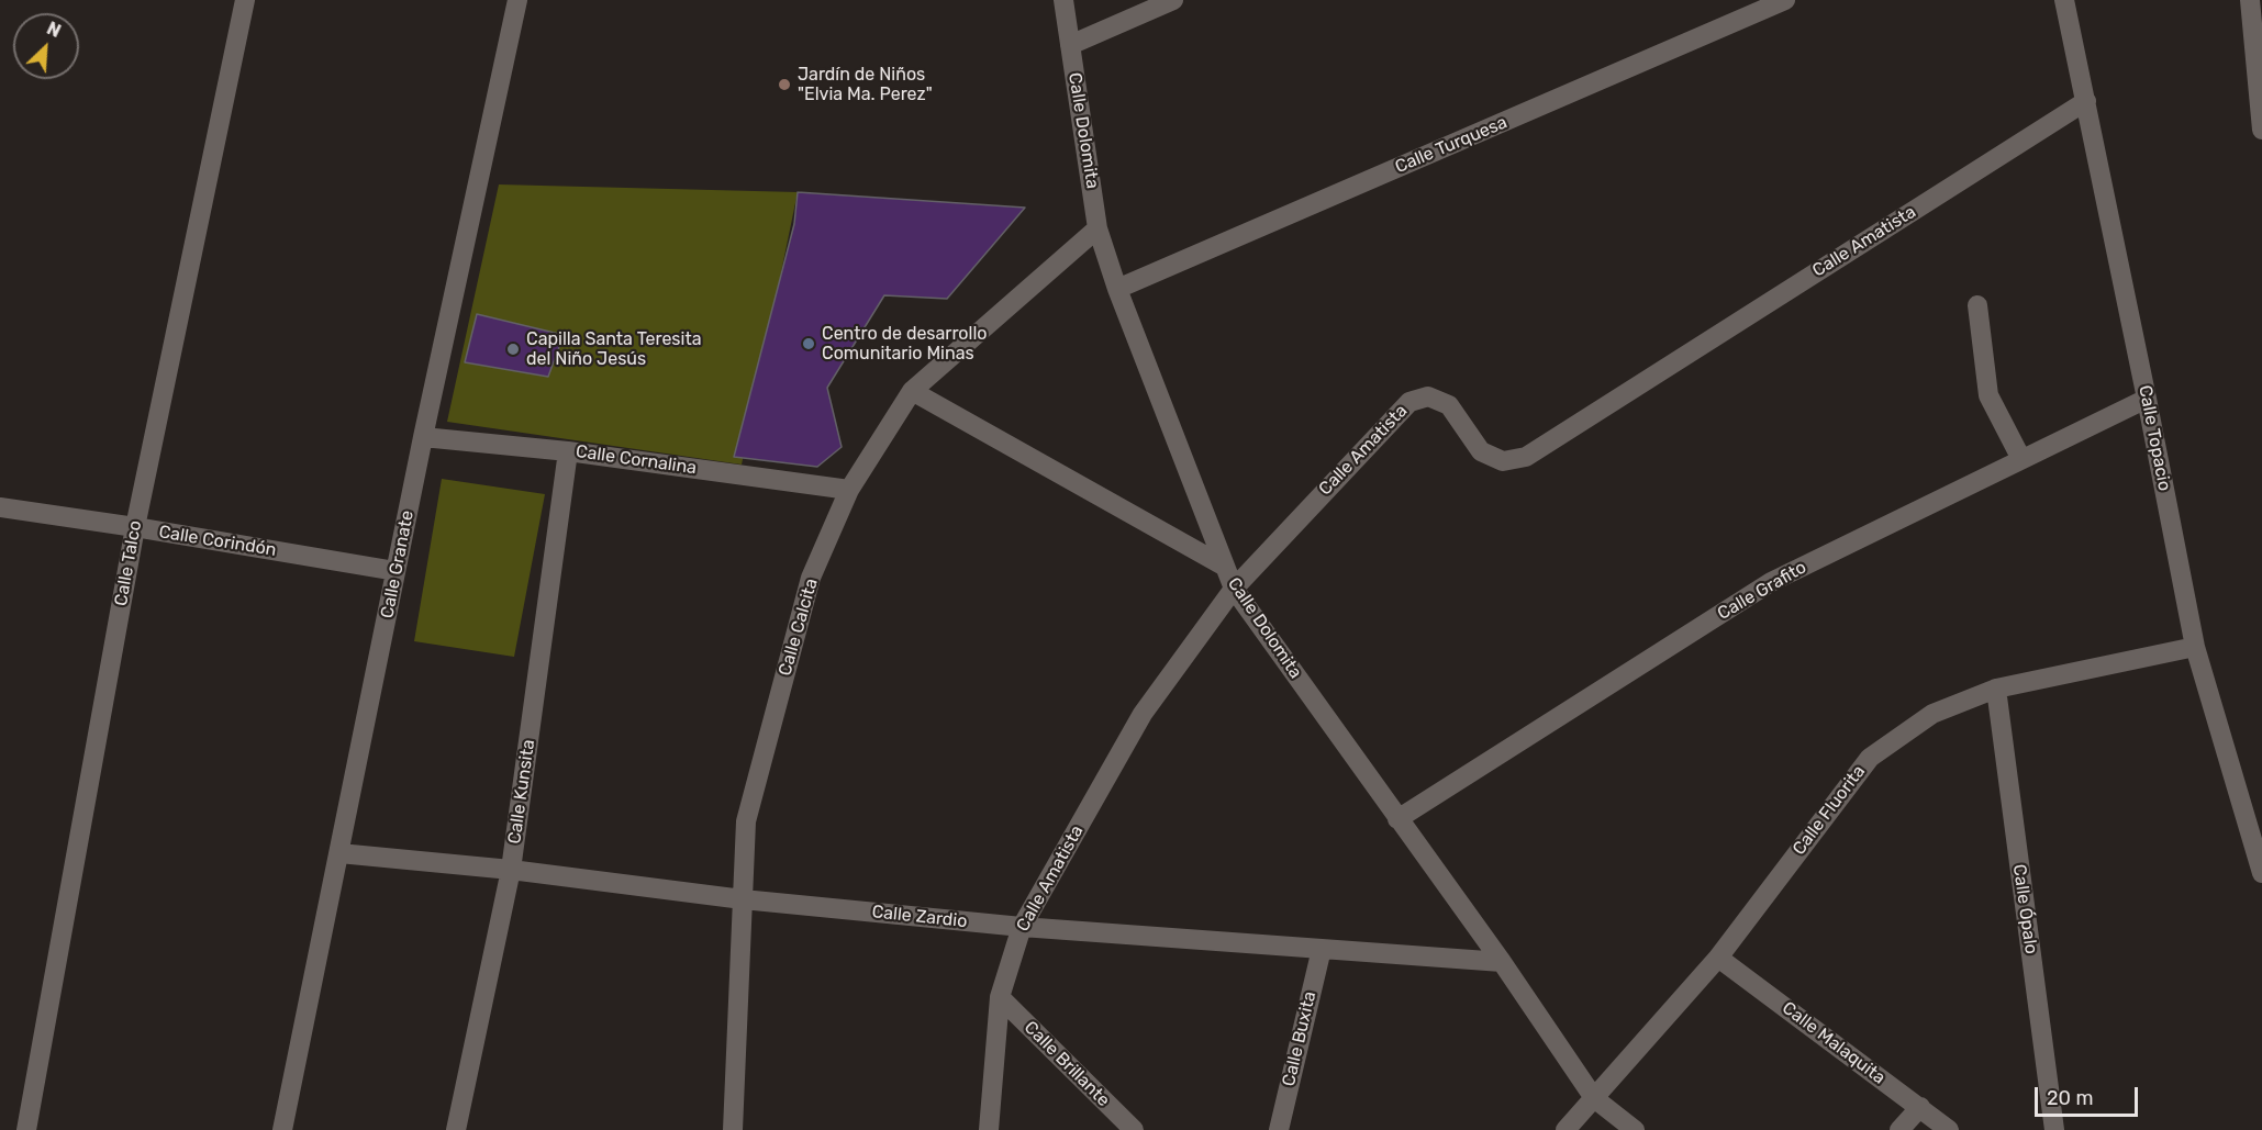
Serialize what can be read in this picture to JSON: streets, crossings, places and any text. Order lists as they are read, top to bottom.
{
  "streets": {
    "street": [
      "Calle Dolomita",
      "Calle Turquesa",
      "Calle Amatista",
      "Calle Topacio",
      "Calle Cornalina",
      "Calle Corindón",
      "Calle Talco",
      "Calle Granate",
      "Calle Grafito",
      "Calle Calcita",
      "Calle Kunsita",
      "Calle Fluorita",
      "Calle Ópalo",
      "Calle Zardio",
      "Calle Buxita",
      "Calle Malaquita",
      "Calle Brillante"
    ]
  },
  "crossings": [
    ["Calle Dolomita", "Calle Turquesa"],
    ["Calle Dolomita", "Calle Amatista"],
    ["Calle Dolomita", "Calle Grafito"],
    ["Calle Dolomita", "Calle Calcita"],
    ["Calle Dolomita", "Calle Fluorita"],
    ["Calle Dolomita", "Calle Zardio"],
    ["Calle Amatista", "Calle Topacio"],
    ["Calle Amatista", "Calle Zardio"],
    ["Calle Amatista", "Calle Brillante"],
    ["Calle Topacio", "Calle Grafito"],
    ["Calle Topacio", "Calle Fluorita"],
    ["Calle Cornalina", "Calle Granate"],
    ["Calle Cornalina", "Calle Calcita"],
    ["Calle Cornalina", "Calle Kunsita"],
    ["Calle Corindón", "Calle Talco"],
    ["Calle Corindón", "Calle Granate"],
    ["Calle Granate", "Calle Zardio"],
    ["Calle Calcita", "Calle Zardio"],
    ["Calle Kunsita", "Calle Zardio"],
    ["Calle Fluorita", "Calle Ópalo"],
    ["Calle Fluorita", "Calle Malaquita"],
    ["Calle Zardio", "Calle Buxita"]
  ],
  "places": ["Jardín de Niños \"Elvia Ma. Perez\"", "Centro de desarrollo Comunitario Minas", "Capilla Santa Teresita del Niño Jesús"],
  "scale_bar": "20 m",
  "north": "top right"
}
